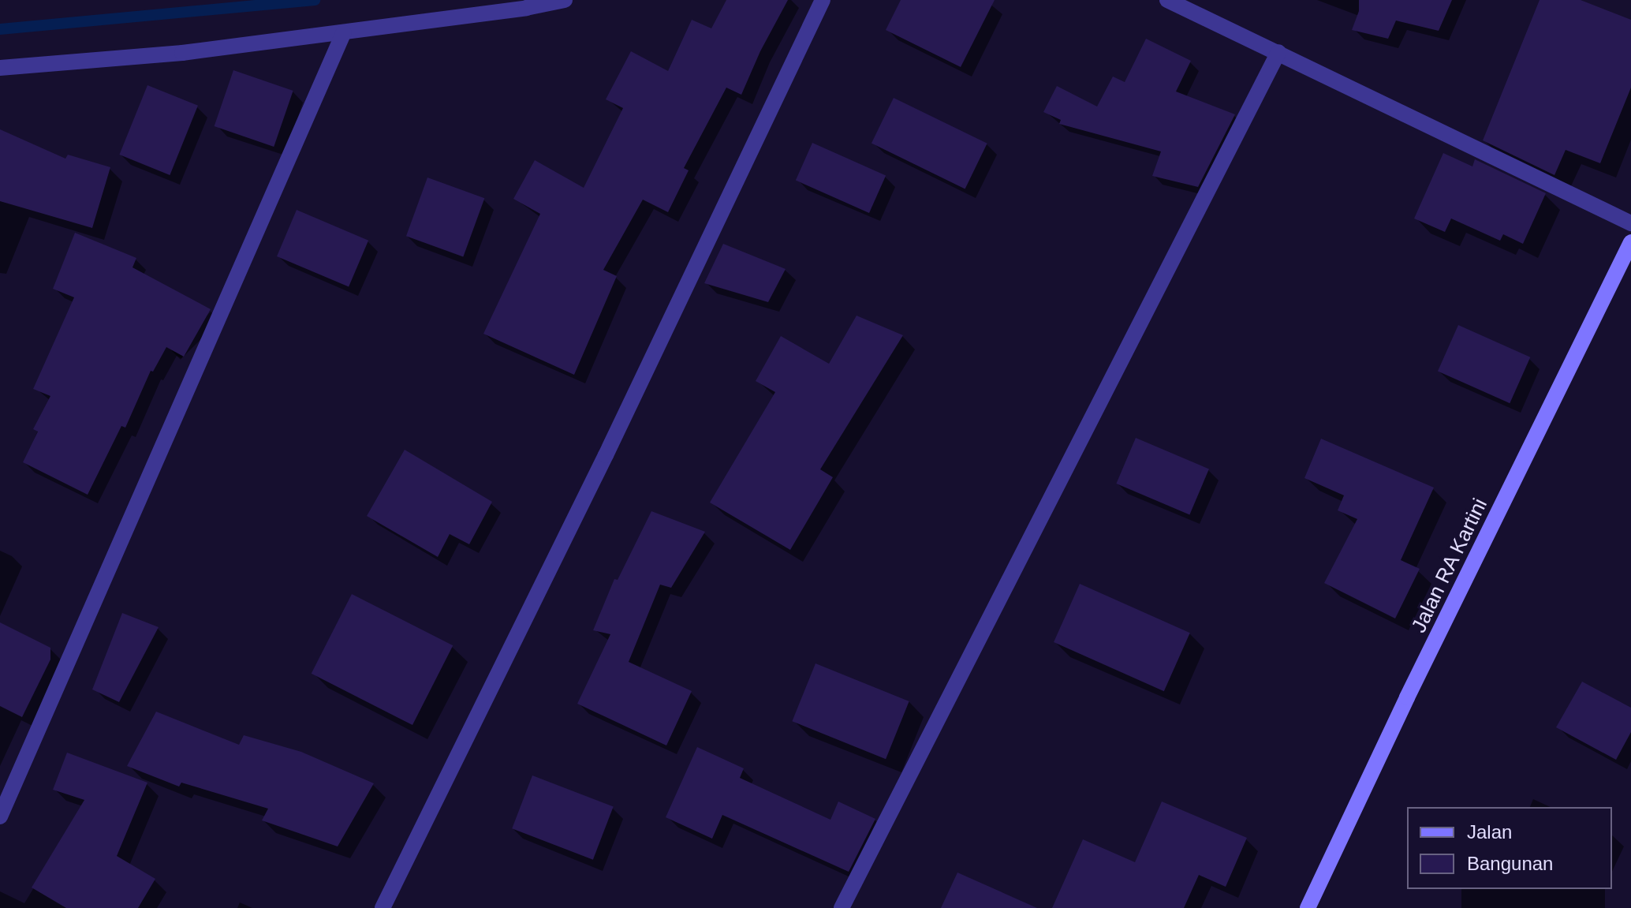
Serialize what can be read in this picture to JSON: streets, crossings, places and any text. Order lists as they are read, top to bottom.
{
  "streets": {
    "main road": ["Jalan RA Kartini"]
  },
  "legend": ["Jalan", "Bangunan"]
}
